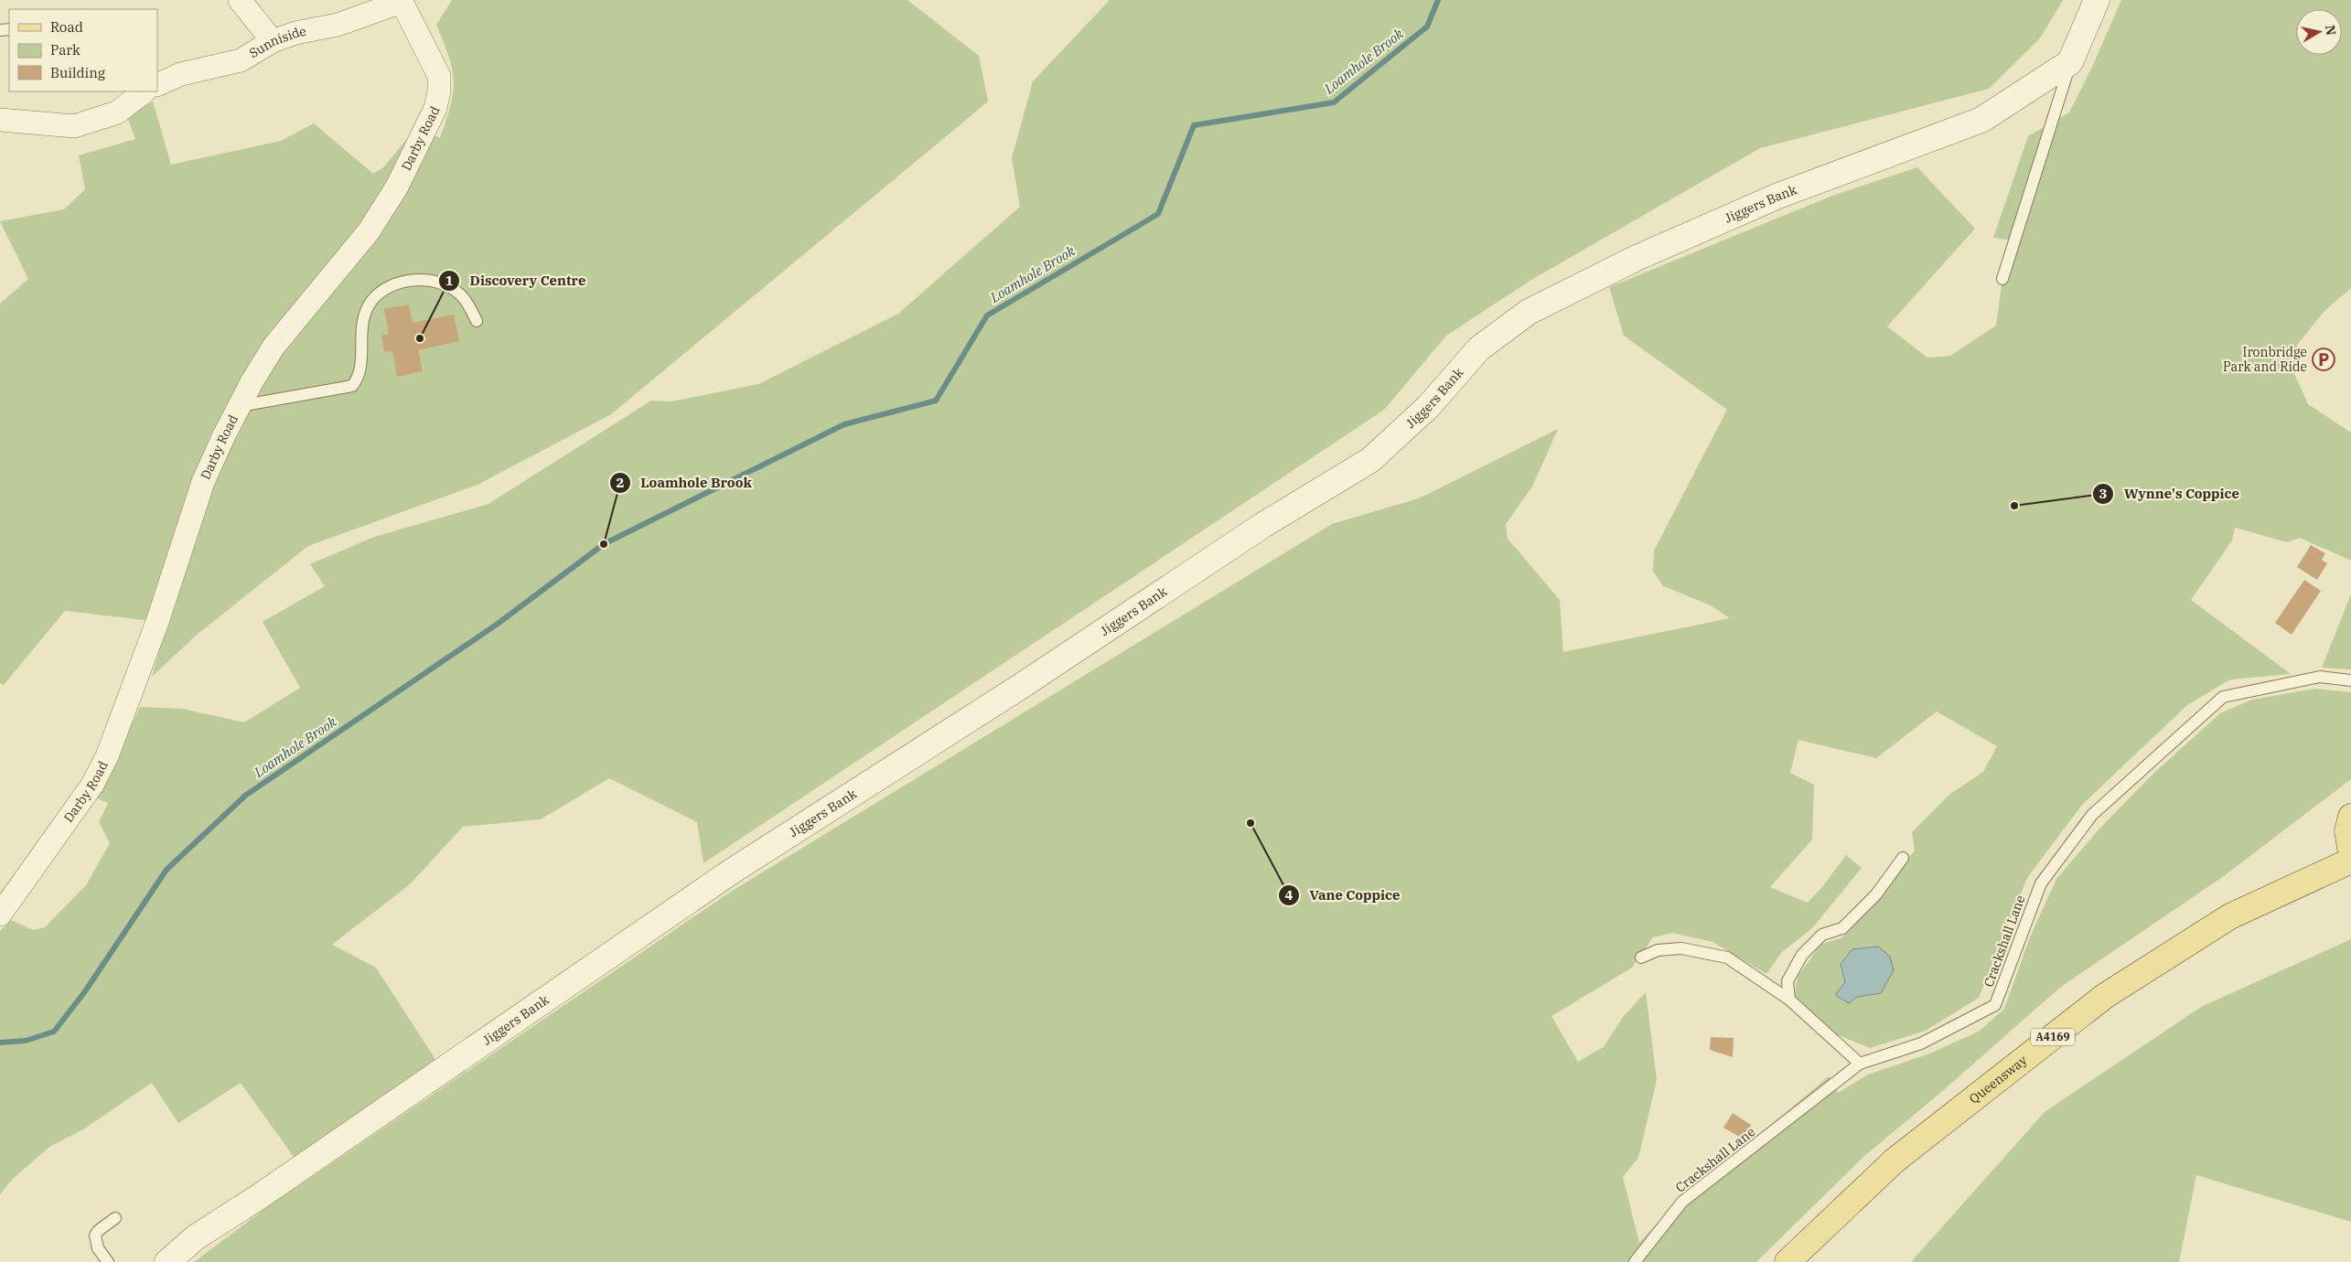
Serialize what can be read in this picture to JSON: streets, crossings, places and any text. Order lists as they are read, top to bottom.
{
  "streets": {
    "main road": ["A4169", "Queensway"],
    "street": ["Sunniside", "Darby Road", "Jiggers Bank"],
    "lane": ["Crackshall Lane"]
  },
  "crossings": [
    ["Sunniside", "Darby Road"]
  ],
  "water": ["Loamhole Brook"],
  "places": {
    "other": [
      "Discovery Centre",
      "Wynne's Coppice",
      "Loamhole Brook",
      "Vane Coppice"
    ],
    "parking": ["Ironbridge Park and Ride"]
  },
  "legend": ["Road", "Park", "Building"],
  "north": "right"
}
